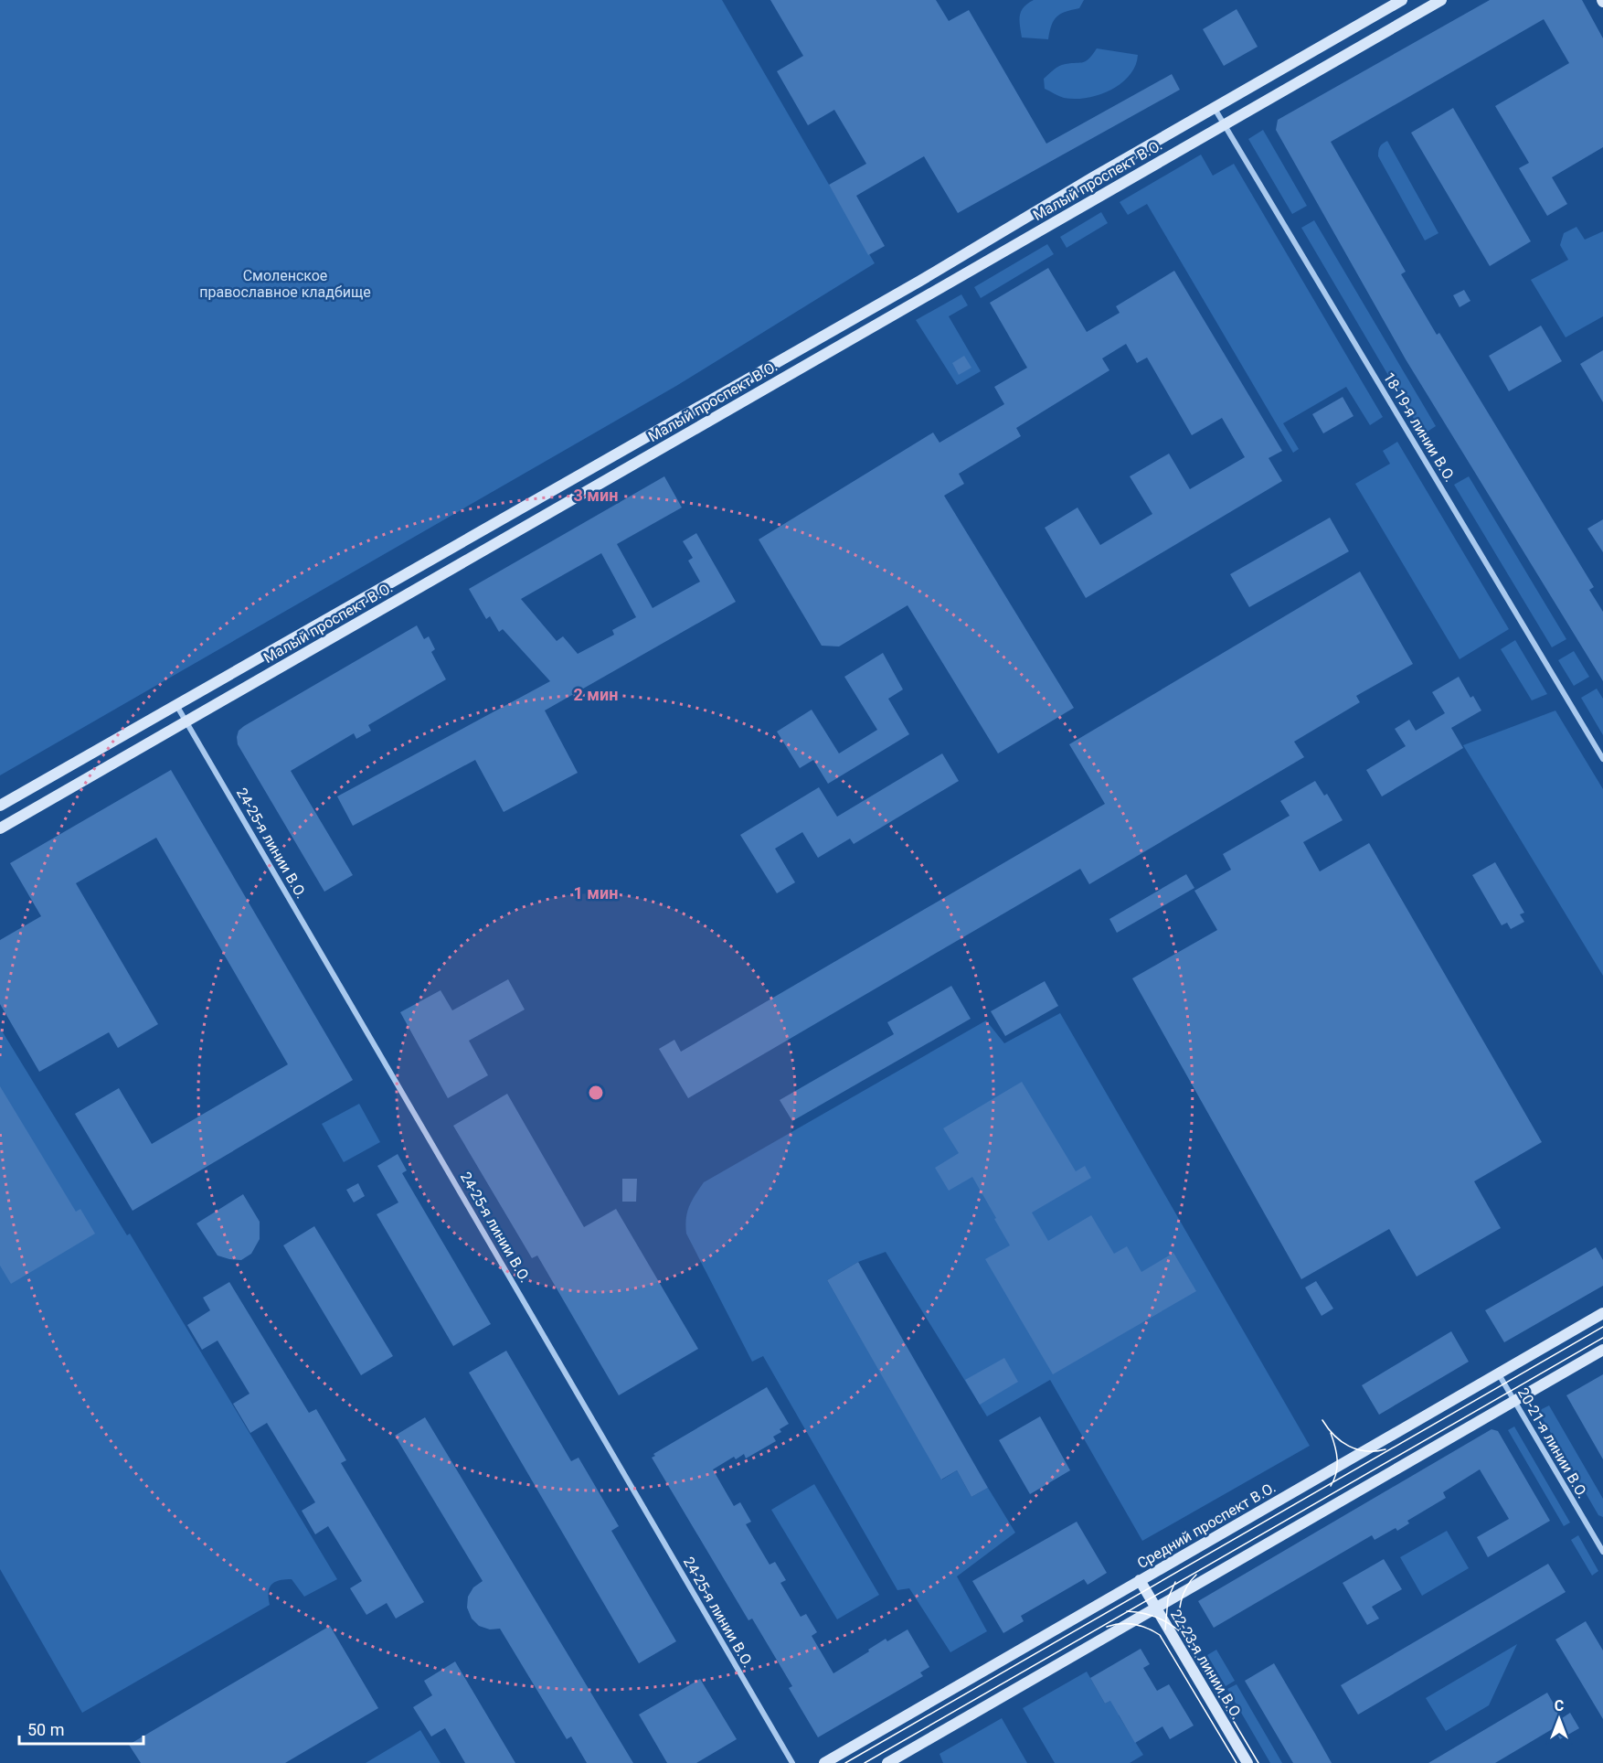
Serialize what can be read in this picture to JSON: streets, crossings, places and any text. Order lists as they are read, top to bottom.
{
  "streets": {
    "main road": ["Малый проспект В.О.", "Средний проспект В.О.", "22-23-я линии В.О."],
    "street": ["18-19-я линии В.О.", "24-25-я линии В.О.", "20-21-я линии В.О."]
  },
  "crossings": [
    ["Малый проспект В.О.", "18-19-я линии В.О."],
    ["Малый проспект В.О.", "24-25-я линии В.О."],
    ["20-21-я линии В.О.", "Средний проспект В.О."],
    ["Средний проспект В.О.", "22-23-я линии В.О."]
  ],
  "parks": ["Смоленское православное кладбище"],
  "scale_bar": "50 m",
  "north": "top",
  "rings": ["3 мин", "2 мин", "1 мин"]
}
